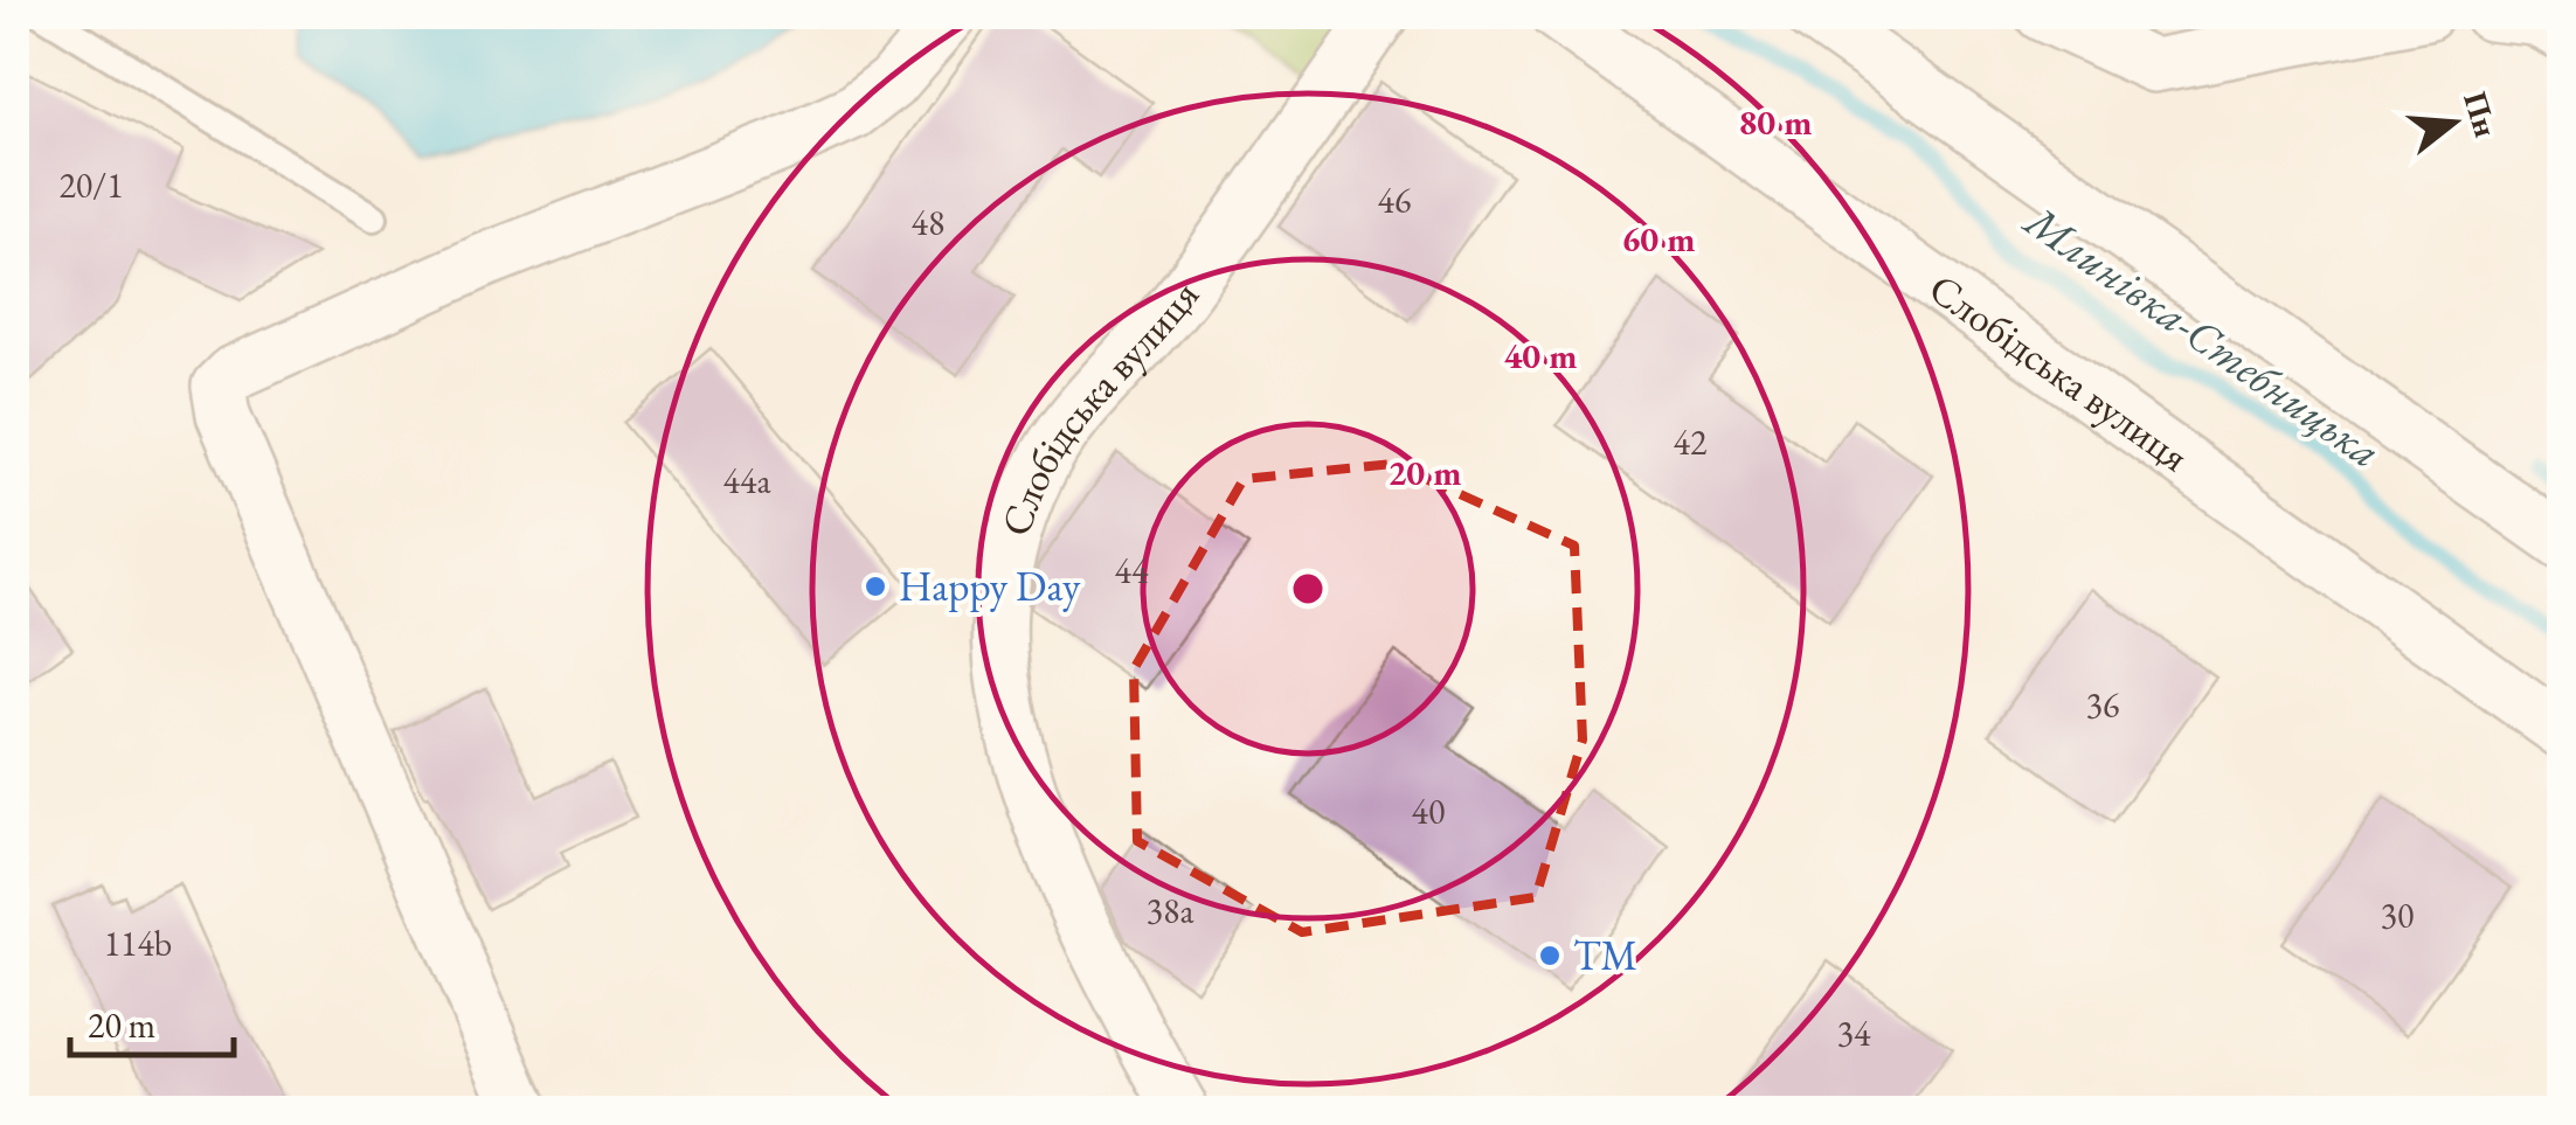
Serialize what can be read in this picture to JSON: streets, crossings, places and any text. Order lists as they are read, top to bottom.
{
  "streets": {
    "street": ["Слобідська вулиця"]
  },
  "water": ["Млинівка-Стебницька"],
  "places": ["Happy Day", "TM"],
  "house_numbers": [
    "20/1",
    "46",
    "48",
    "42",
    "44а",
    "44",
    "36",
    "40",
    "38а",
    "30",
    "114b",
    "34"
  ],
  "scale_bar": "20 m",
  "north": "right",
  "rings": [
    "80 m",
    "60 m",
    "40 m",
    "20 m"
  ]
}
